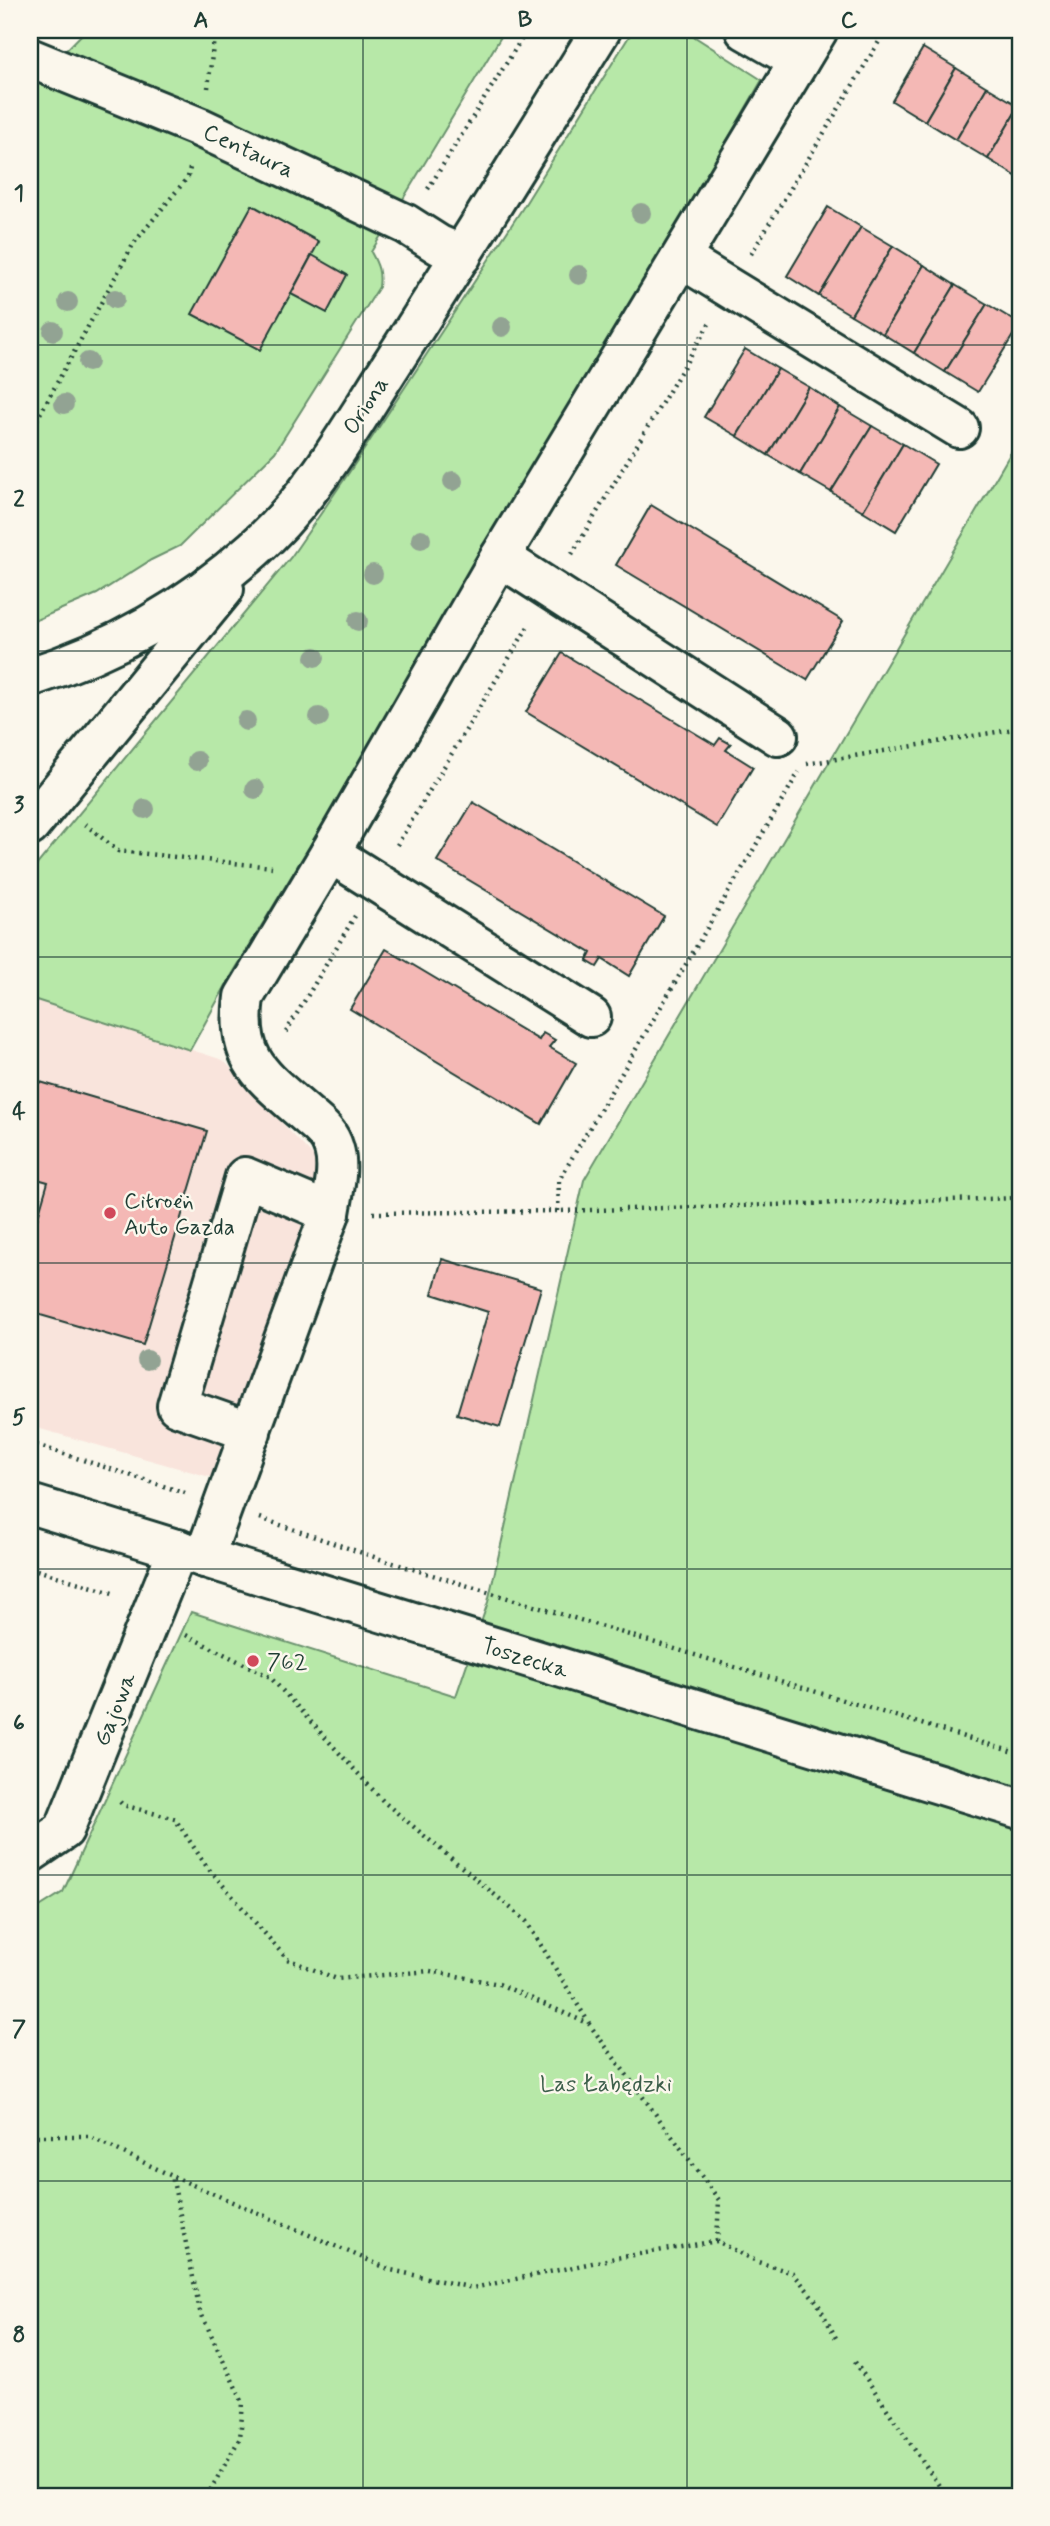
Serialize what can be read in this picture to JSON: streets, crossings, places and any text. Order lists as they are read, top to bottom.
{
  "streets": {
    "street": [
      "Centaura",
      "Oriona",
      "Toszecka",
      "Gajowa"
    ]
  },
  "crossings": [
    ["Centaura", "Oriona"],
    ["Toszecka", "Gajowa"]
  ],
  "parks": ["Las Łabędzki"],
  "places": ["Citroën Auto Gazda", "762"],
  "grid": {
    "columns": ["A", "B", "C"],
    "rows": [
      "1",
      "2",
      "3",
      "4",
      "5",
      "6",
      "7",
      "8"
    ]
  }
}
